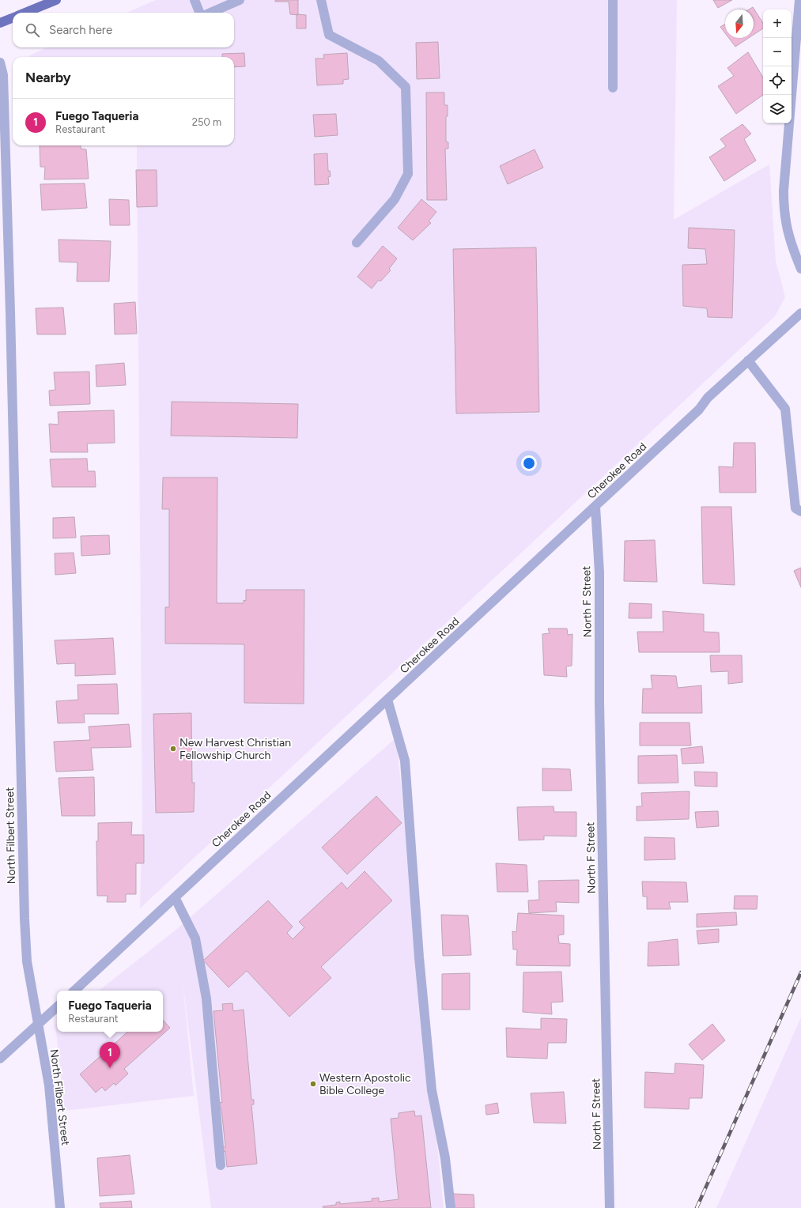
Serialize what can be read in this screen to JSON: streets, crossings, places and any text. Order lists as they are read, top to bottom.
{
  "streets": {
    "street": ["Cherokee Road", "North F Street", "North Filbert Street"]
  },
  "crossings": [
    ["Cherokee Road", "North F Street"]
  ],
  "places": ["New Harvest Christian Fellowship Church", "Western Apostolic Bible College"],
  "north": "bottom",
  "page": {
    "map_buttons": ["+", "−"],
    "search": "Search here",
    "heading": "Nearby",
    "list": [
      {
        "mark": "1",
        "name": "Fuego Taqueria",
        "note": "Restaurant",
        "value": "250 m"
      }
    ],
    "popup": ["Fuego Taqueria", "Restaurant"],
    "pins": "1"
  }
}
